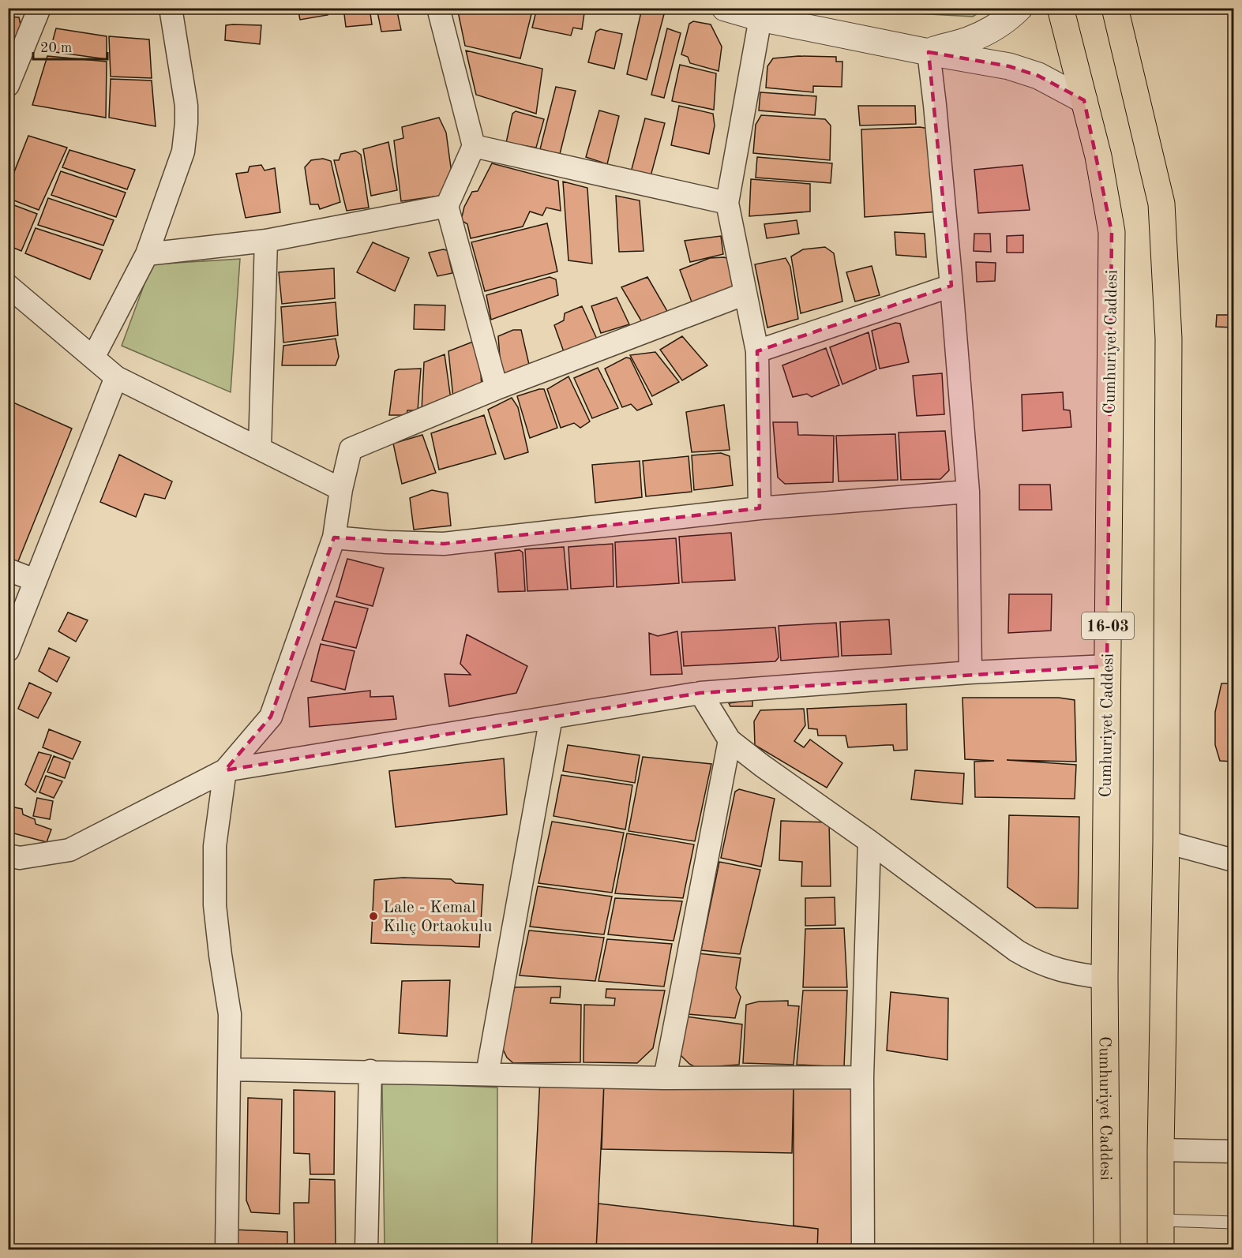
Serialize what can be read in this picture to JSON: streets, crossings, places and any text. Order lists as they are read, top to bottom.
{
  "streets": {
    "main road": ["Cumhuriyet Caddesi", "16-03"]
  },
  "places": ["Lale - Kemal Kılıç Ortaokulu"],
  "scale_bar": "20 m"
}
